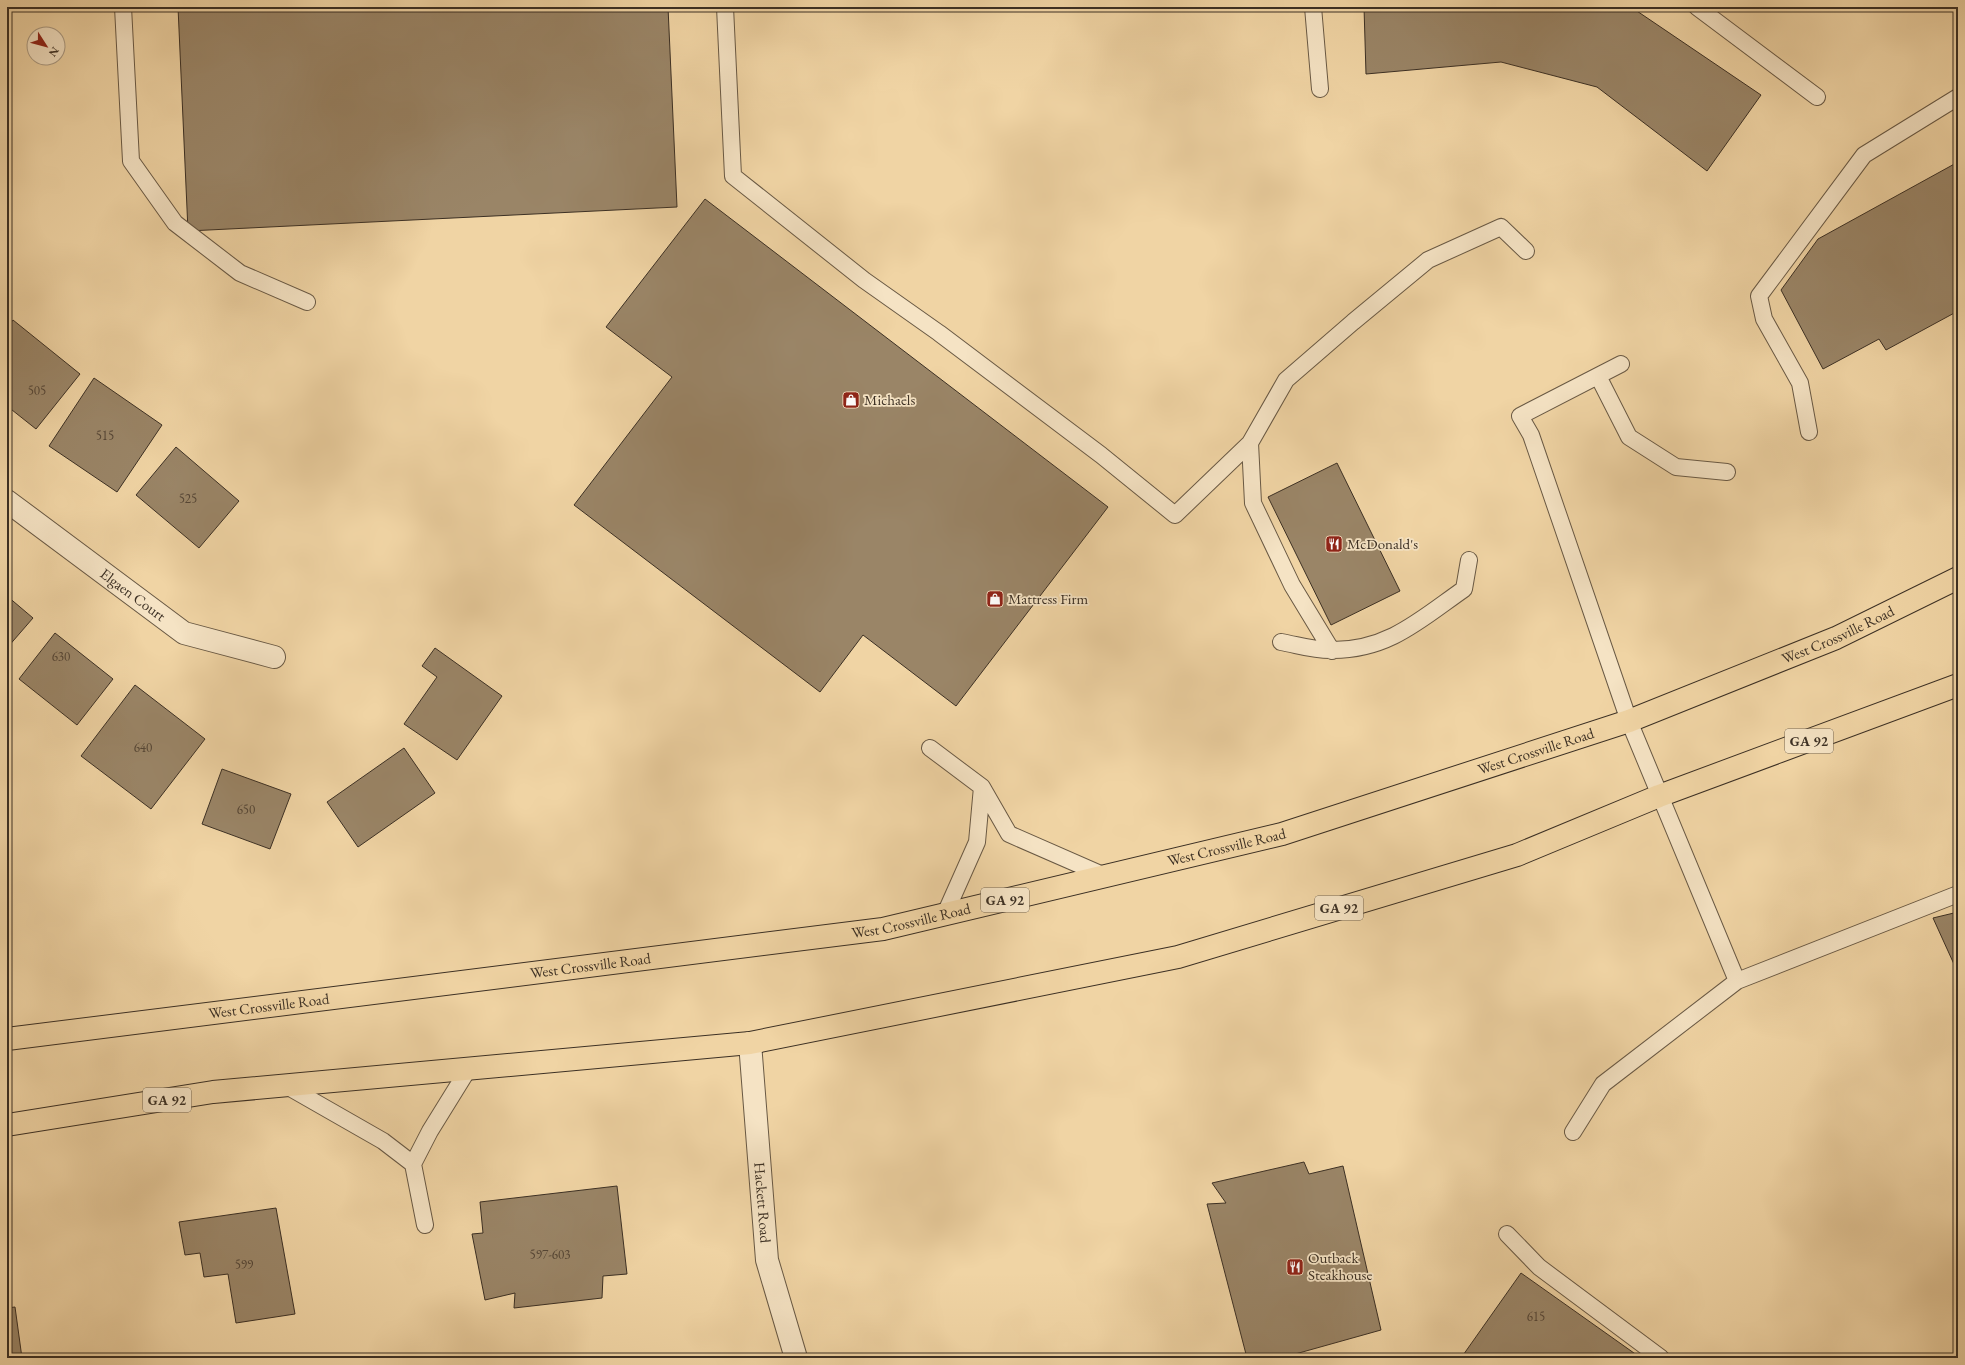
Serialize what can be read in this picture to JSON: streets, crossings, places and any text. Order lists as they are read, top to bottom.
{
  "streets": {
    "main road": ["West Crossville Road", "GA 92"],
    "street": ["Elgaen Court", "Hackett Road"]
  },
  "crossings": [
    ["GA 92", "Hackett Road"]
  ],
  "places": {
    "shop": ["Michaels", "Mattress Firm"],
    "restaurant": ["McDonald's", "Outback Steakhouse"]
  },
  "house_numbers": [
    "505",
    "515",
    "525",
    "630",
    "640",
    "650",
    "597-603",
    "599",
    "615"
  ],
  "north": "bottom right"
}
